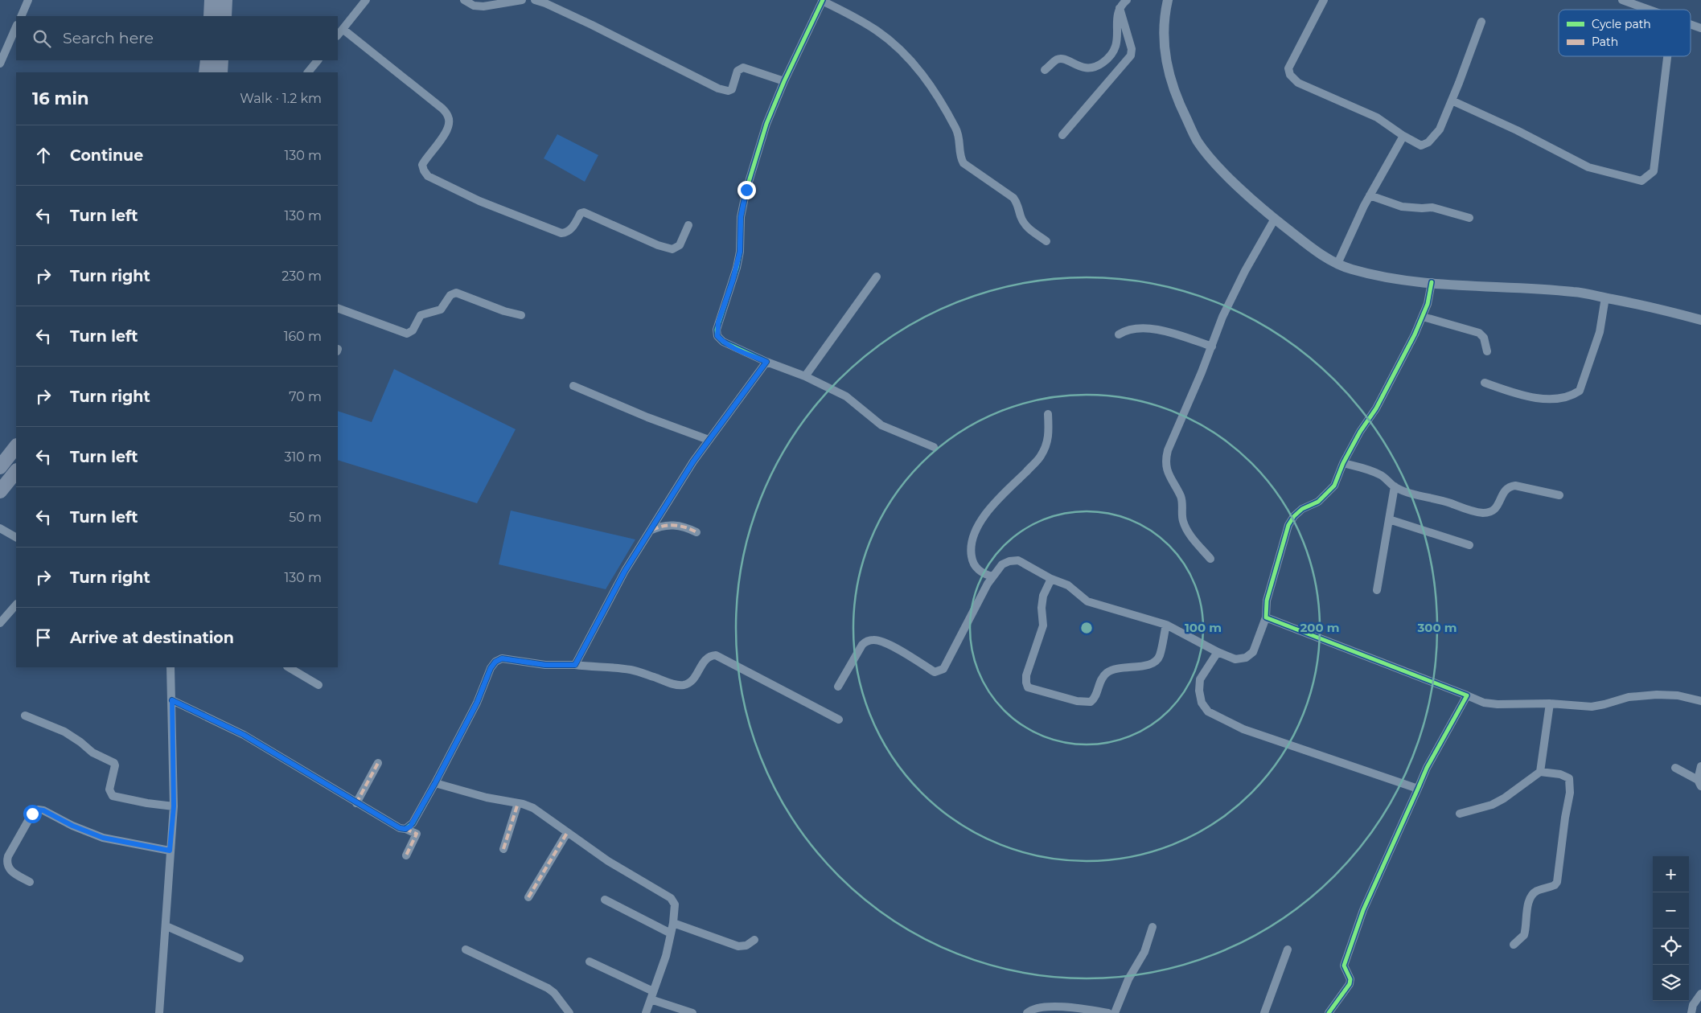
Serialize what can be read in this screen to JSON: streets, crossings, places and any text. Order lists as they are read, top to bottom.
{
  "legend": ["Cycle path", "Path"],
  "page": {
    "search": "Search here",
    "heading": ["16 min", "Walk · 1.2 km"],
    "list": [
      ["Continue", "130 m"],
      ["Turn left", "130 m"],
      ["Turn right", "230 m"],
      ["Turn left", "160 m"],
      ["Turn right", "70 m"],
      ["Turn left", "310 m"],
      ["Turn left", "50 m"],
      ["Turn right", "130 m"],
      "Arrive at destination"
    ],
    "map_buttons": ["+", "−"]
  },
  "rings": ["100 m", "200 m", "300 m"]
}
